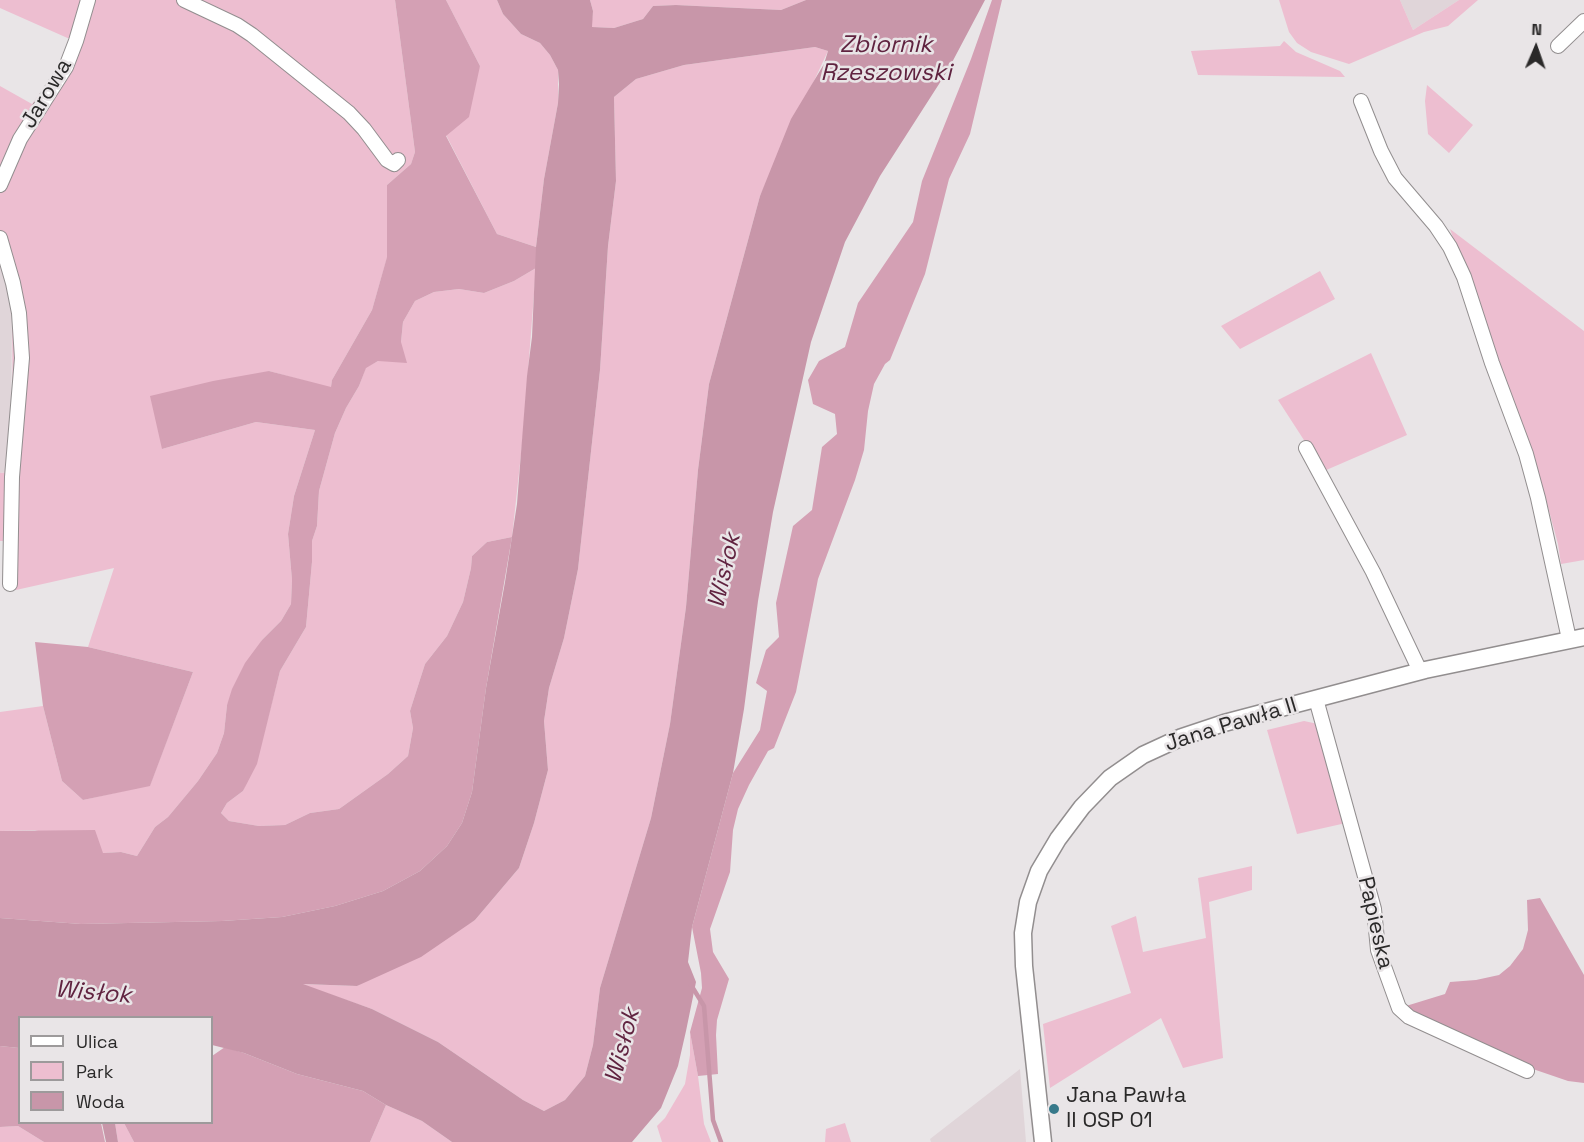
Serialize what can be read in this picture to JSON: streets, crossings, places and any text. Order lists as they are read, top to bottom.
{
  "streets": {
    "street": ["Jarowa", "Jana Pawła II", "Papieska"]
  },
  "crossings": [
    ["Jana Pawła II", "Papieska"]
  ],
  "water": ["Zbiornik Rzeszowski", "Wisłok"],
  "places": ["Jana Pawła II OSP 01"],
  "legend": ["Ulica", "Park", "Woda"],
  "north": "top"
}
